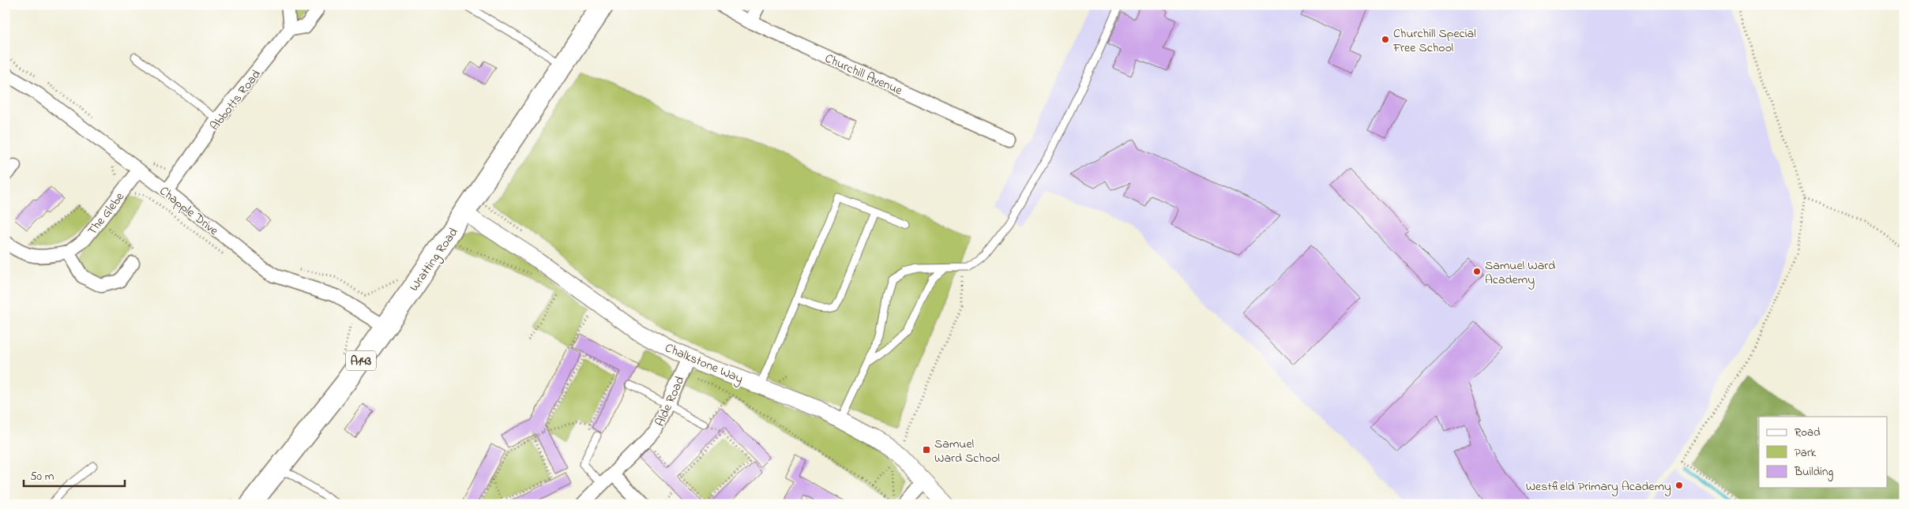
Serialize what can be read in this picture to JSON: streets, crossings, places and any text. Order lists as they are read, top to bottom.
{
  "streets": {
    "main road": ["Wratting Road", "A143"],
    "street": [
      "Churchill Avenue",
      "Abbotts Road",
      "Chapple Drive",
      "The Glebe",
      "Chalkstone Way",
      "Alde Road"
    ]
  },
  "crossings": [
    ["Abbotts Road", "Chapple Drive"],
    ["Chapple Drive", "The Glebe"],
    ["Chapple Drive", "Wratting Road"],
    ["Wratting Road", "Chalkstone Way"],
    ["Chalkstone Way", "Alde Road"]
  ],
  "places": {
    "other": ["Churchill Special Free School", "Samuel Ward Academy", "Westfield Primary Academy"],
    "transit": ["Samuel Ward School"]
  },
  "legend": ["Road", "Park", "Building"],
  "scale_bar": "50 m"
}
